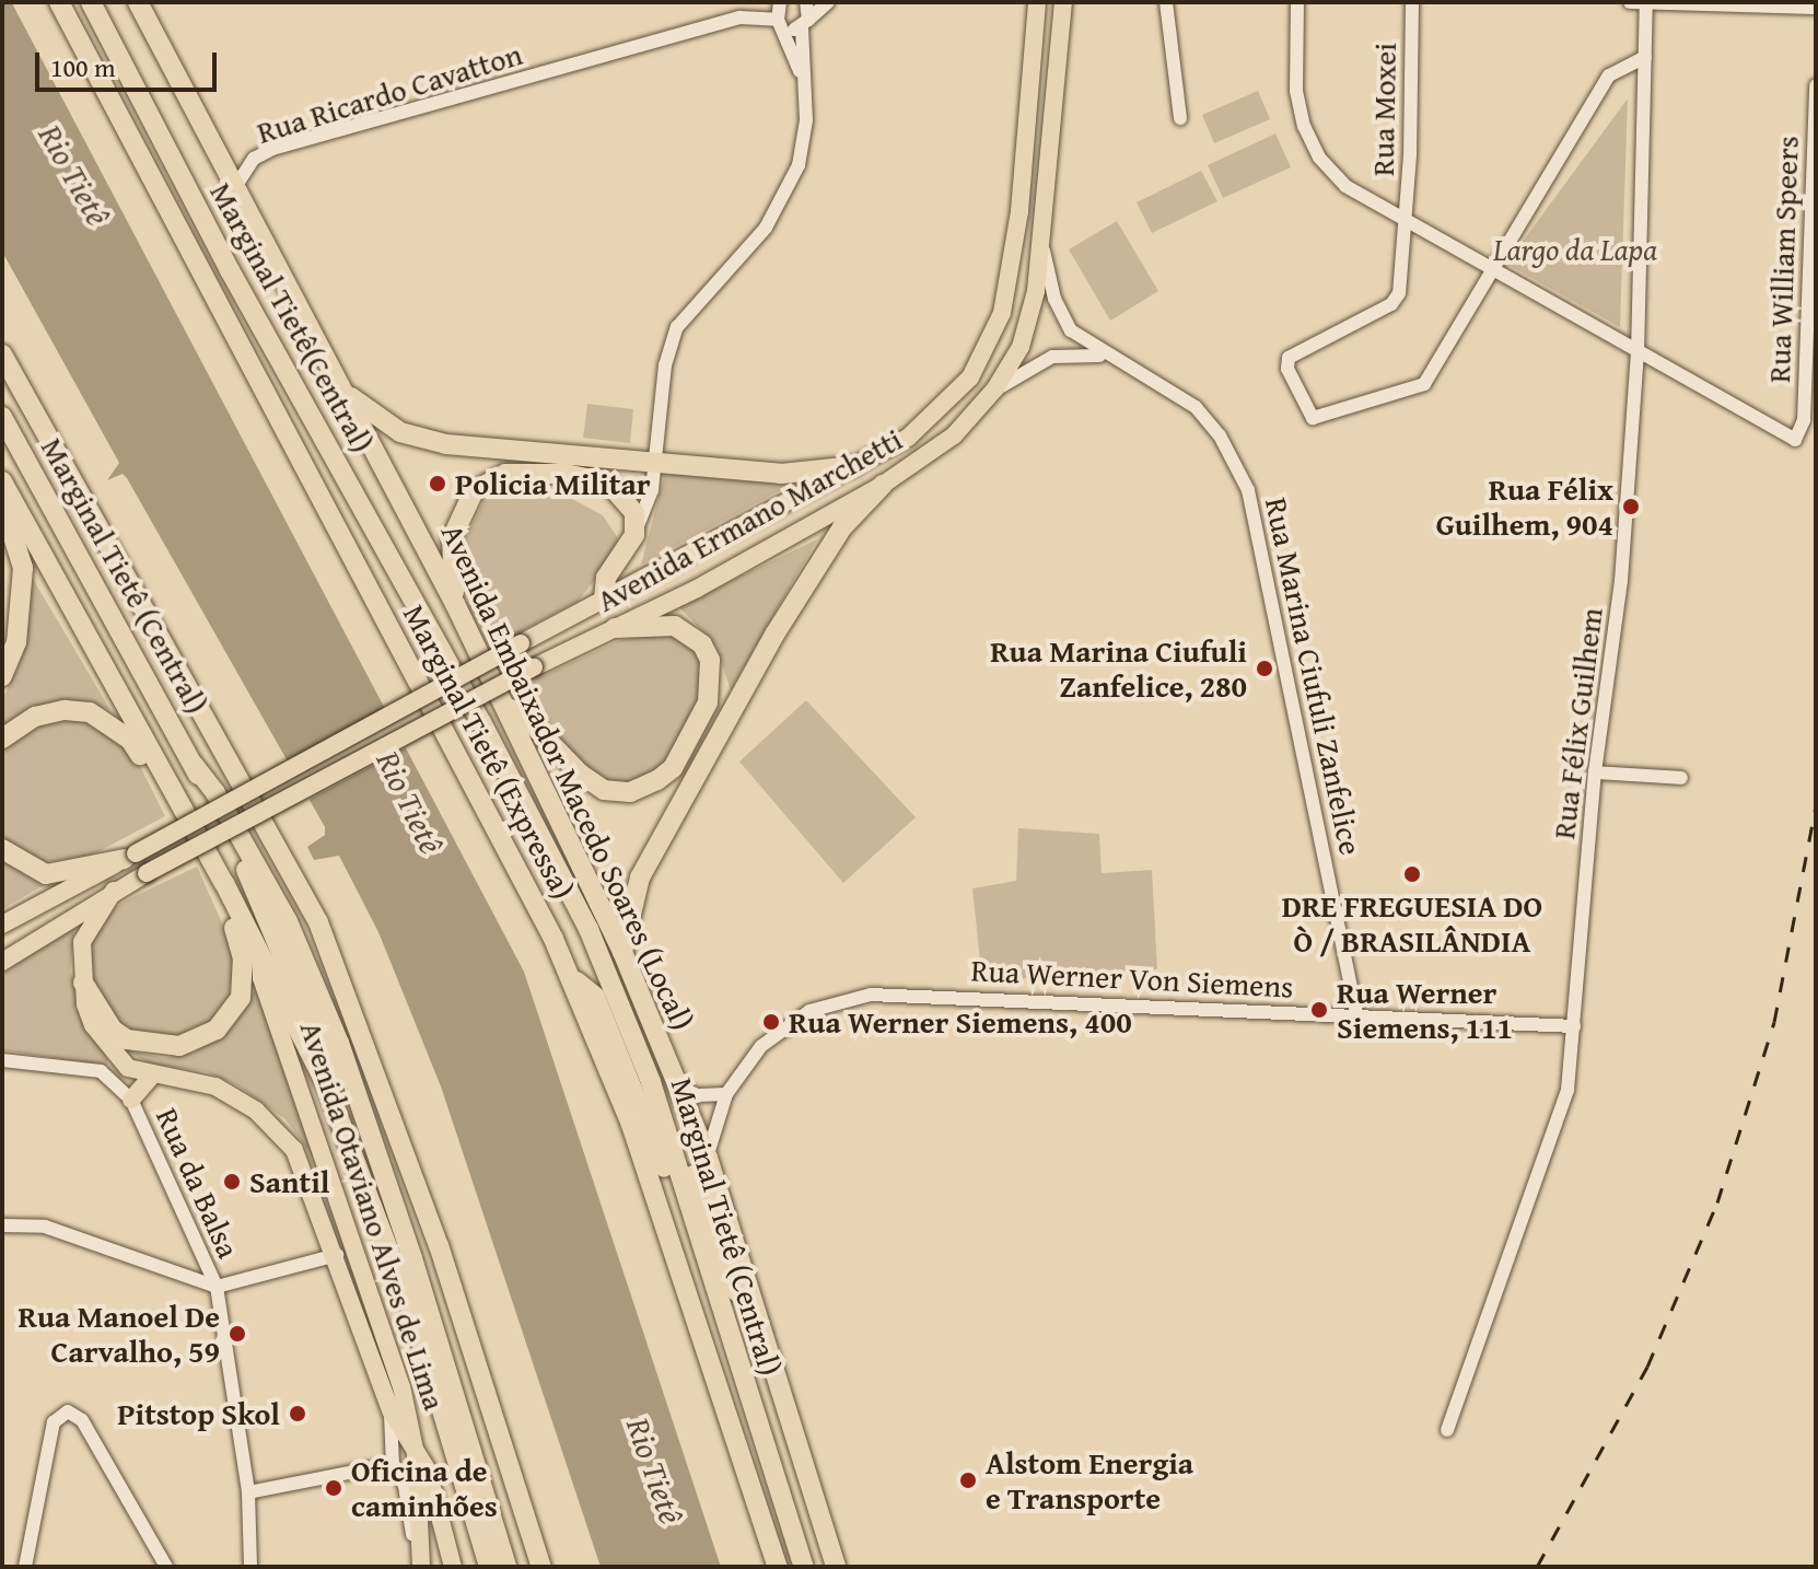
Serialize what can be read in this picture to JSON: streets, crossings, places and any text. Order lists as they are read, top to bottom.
{
  "streets": {
    "highway": [
      "Marginal Tietê(Central)",
      "Marginal Tietê (Central)",
      "Marginal Tietê (Expressa)",
      "Avenida Embaixador Macedo Soares (Local)",
      "Avenida Otaviano Alves de Lima"
    ],
    "main road": ["Avenida Ermano Marchetti"],
    "street": [
      "Rua Ricardo Cavatton",
      "Rua Moxei",
      "Rua William Speers",
      "Rua Marina Ciufuli Zanfelice",
      "Rua Félix Guilhem",
      "Rua Werner Von Siemens",
      "Rua da Balsa"
    ]
  },
  "crossings": [
    ["Rua Ricardo Cavatton", "Avenida Embaixador Macedo Soares (Local)"],
    ["Rua William Speers", "Rua Félix Guilhem"],
    ["Marginal Tietê(Central)", "Marginal Tietê (Central)"],
    ["Avenida Ermano Marchetti", "Rua Marina Ciufuli Zanfelice"],
    ["Avenida Ermano Marchetti", "Avenida Otaviano Alves de Lima"],
    ["Rua Marina Ciufuli Zanfelice", "Rua Werner Von Siemens"],
    ["Rua Félix Guilhem", "Rua Werner Von Siemens"],
    ["Avenida Embaixador Macedo Soares (Local)", "Rua Werner Von Siemens"]
  ],
  "water": ["Rio Tietê"],
  "parks": ["Largo da Lapa"],
  "places": [
    "Policia Militar",
    "Rua Félix Guilhem, 904",
    "Rua Marina Ciufuli Zanfelice, 280",
    "DRE FREGUESIA DO Ò / BRASILÂNDIA",
    "Rua Werner Siemens, 111",
    "Rua Werner Siemens, 400",
    "Santil",
    "Rua Manoel De Carvalho, 59",
    "Pitstop Skol",
    "Alstom Energia e Transporte",
    "Oficina de caminhões"
  ],
  "scale_bar": "100 m"
}
